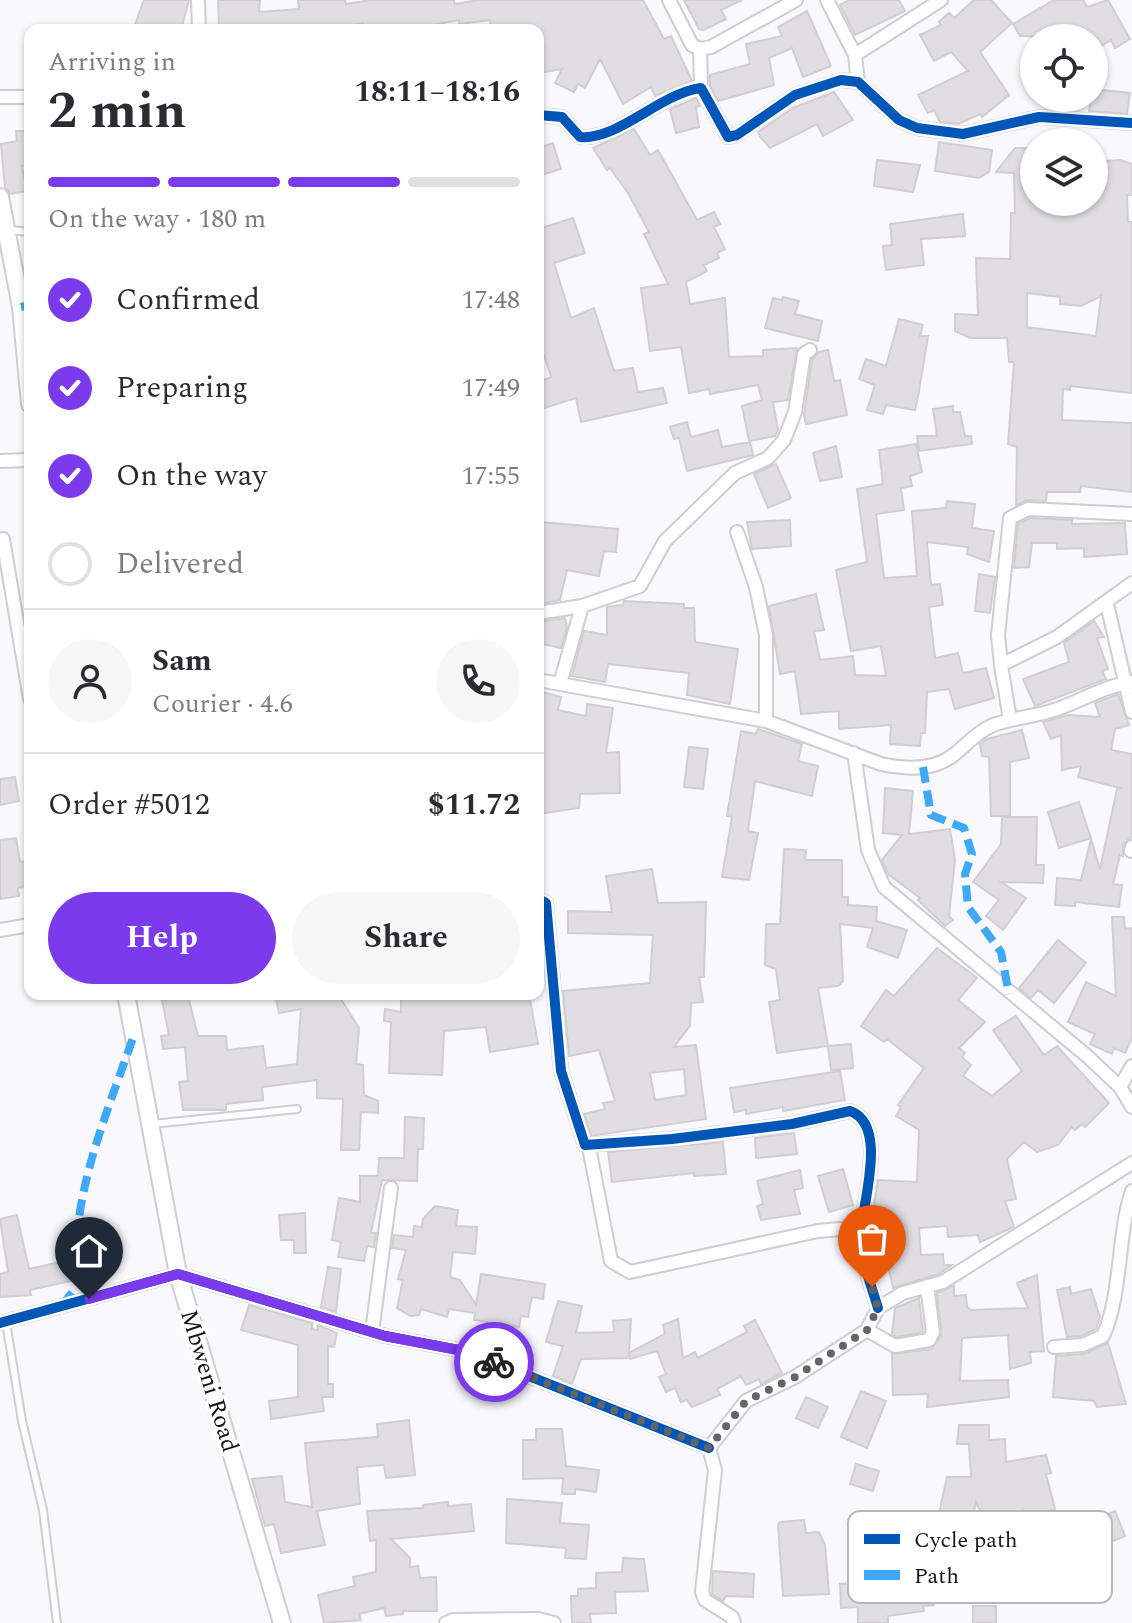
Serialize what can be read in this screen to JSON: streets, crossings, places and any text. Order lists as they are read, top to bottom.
{
  "streets": {
    "street": ["Mbweni Road"]
  },
  "legend": ["Cycle path", "Path"],
  "page": {
    "heading": ["2 min", "Arriving in", "18:11–18:16"],
    "panel": [
      "Sam",
      "Courier · 4.6",
      "Order #5012",
      "$11.72"
    ],
    "bar": "On the way · 180 m",
    "list": [
      ["Confirmed", "17:48"],
      ["Preparing", "17:49"],
      ["On the way", "17:55"],
      "Delivered"
    ],
    "buttons": ["Help", "Share"]
  }
}
